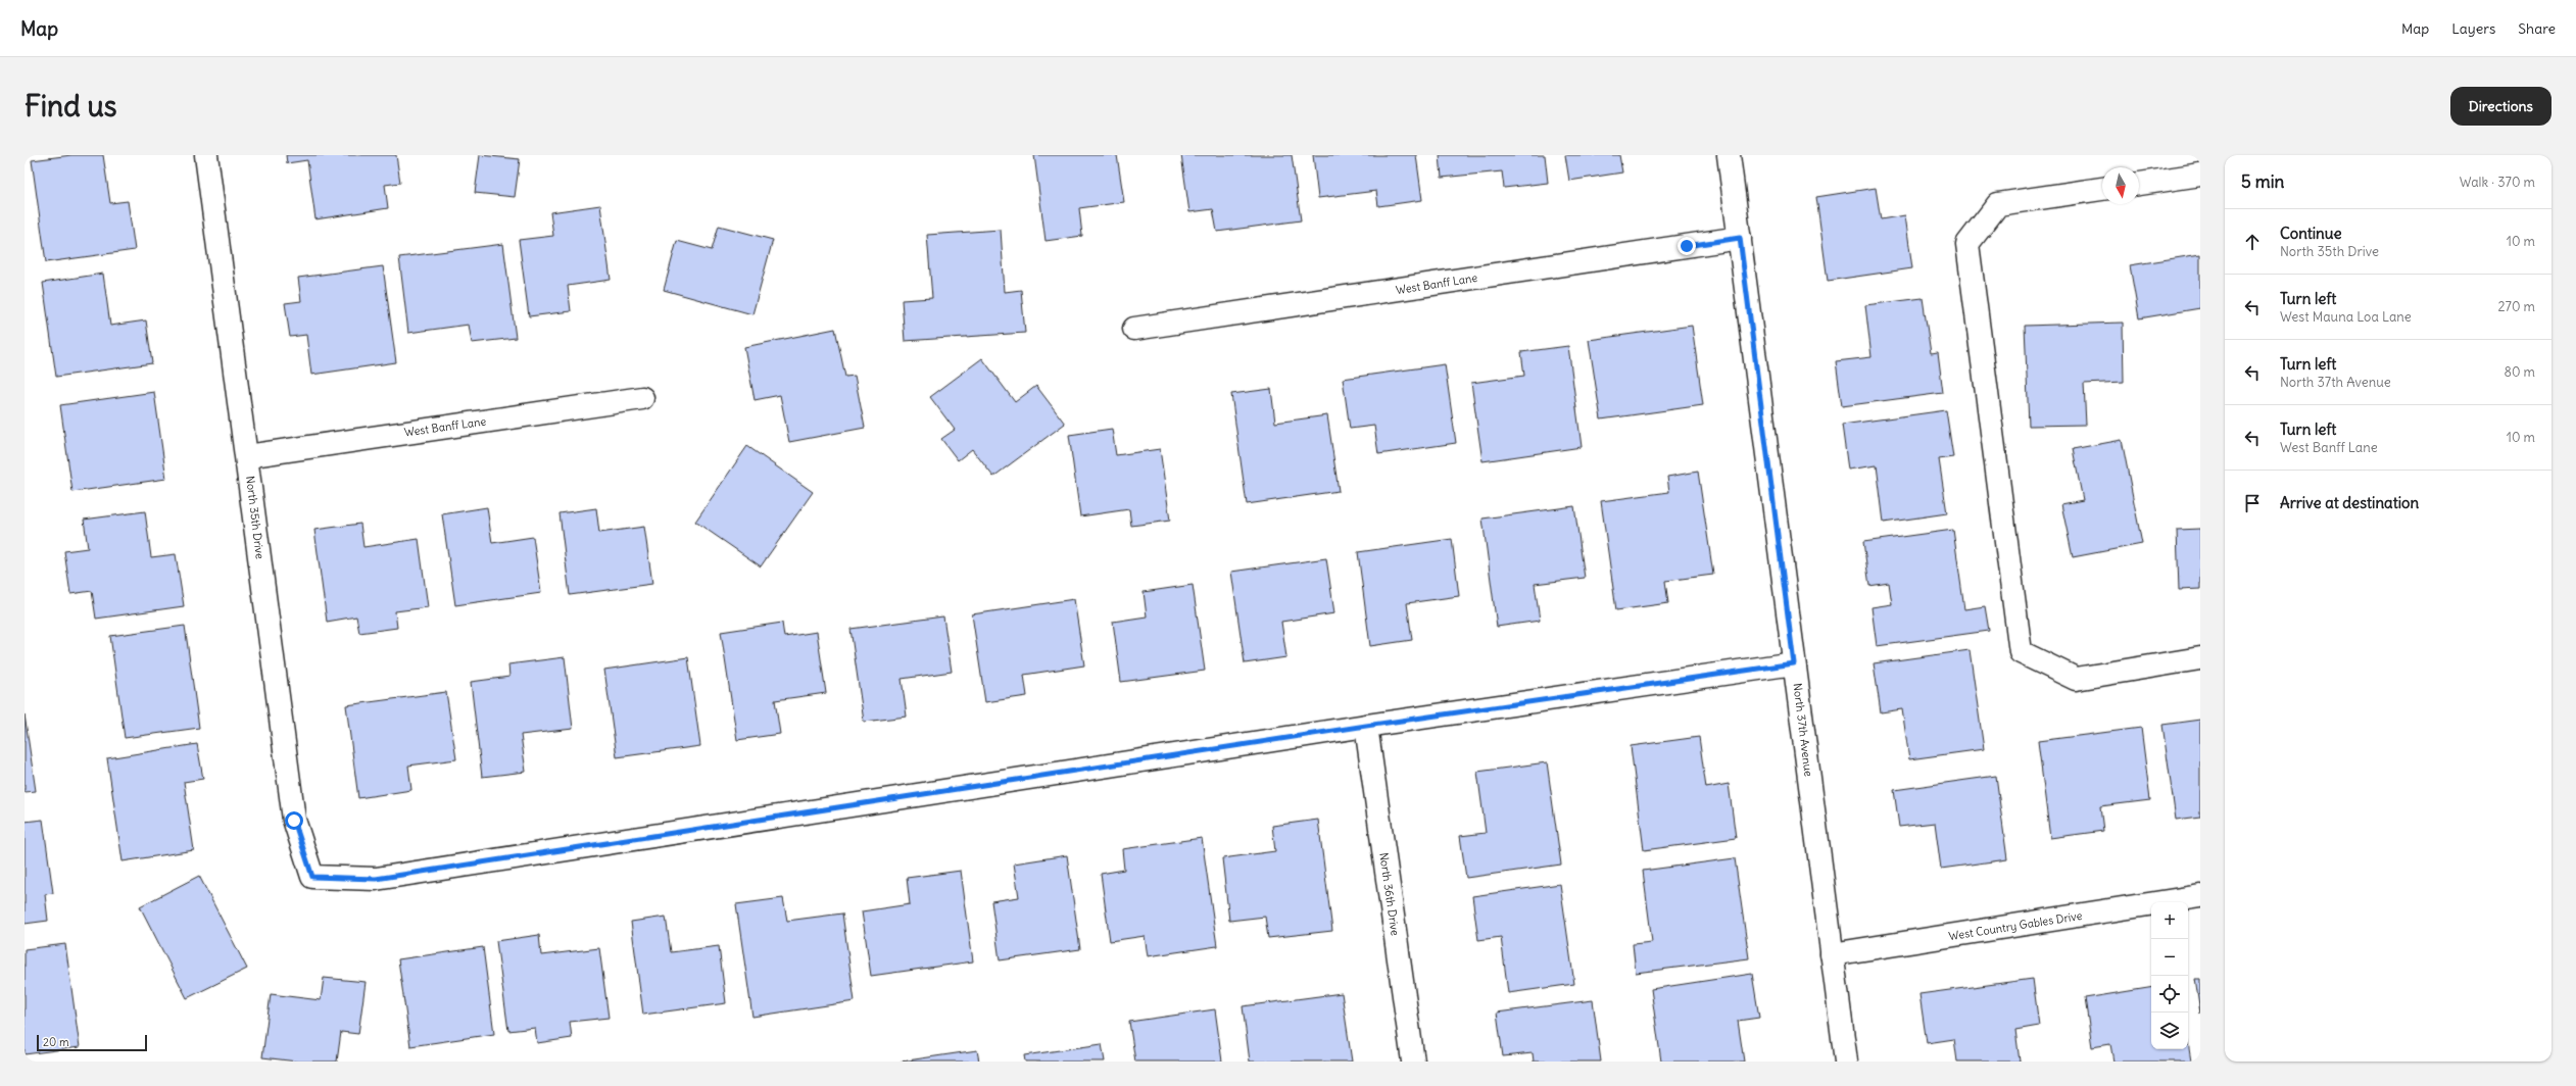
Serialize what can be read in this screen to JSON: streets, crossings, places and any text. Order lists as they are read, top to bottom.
{
  "streets": {
    "street": [
      "West Banff Lane",
      "North 35th Drive",
      "North 37th Avenue",
      "North 36th Drive",
      "West Country Gables Drive"
    ]
  },
  "crossings": [
    ["West Banff Lane", "North 35th Drive"],
    ["West Banff Lane", "North 37th Avenue"],
    ["North 35th Drive", "North 36th Drive"],
    ["North 37th Avenue", "West Country Gables Drive"]
  ],
  "scale_bar": "20 m",
  "north": "bottom",
  "page": {
    "header": "Map",
    "nav": ["Map", "Layers", "Share"],
    "buttons": "Directions",
    "title": "Find us",
    "heading": ["5 min", "Walk · 370 m"],
    "list": [
      ["Continue", "North 35th Drive", "10 m"],
      ["Turn left", "West Mauna Loa Lane", "270 m"],
      ["Turn left", "North 37th Avenue", "80 m"],
      ["Turn left", "West Banff Lane", "10 m"],
      "Arrive at destination"
    ],
    "map_buttons": ["+", "−"],
    "scale": "20 m"
  }
}
